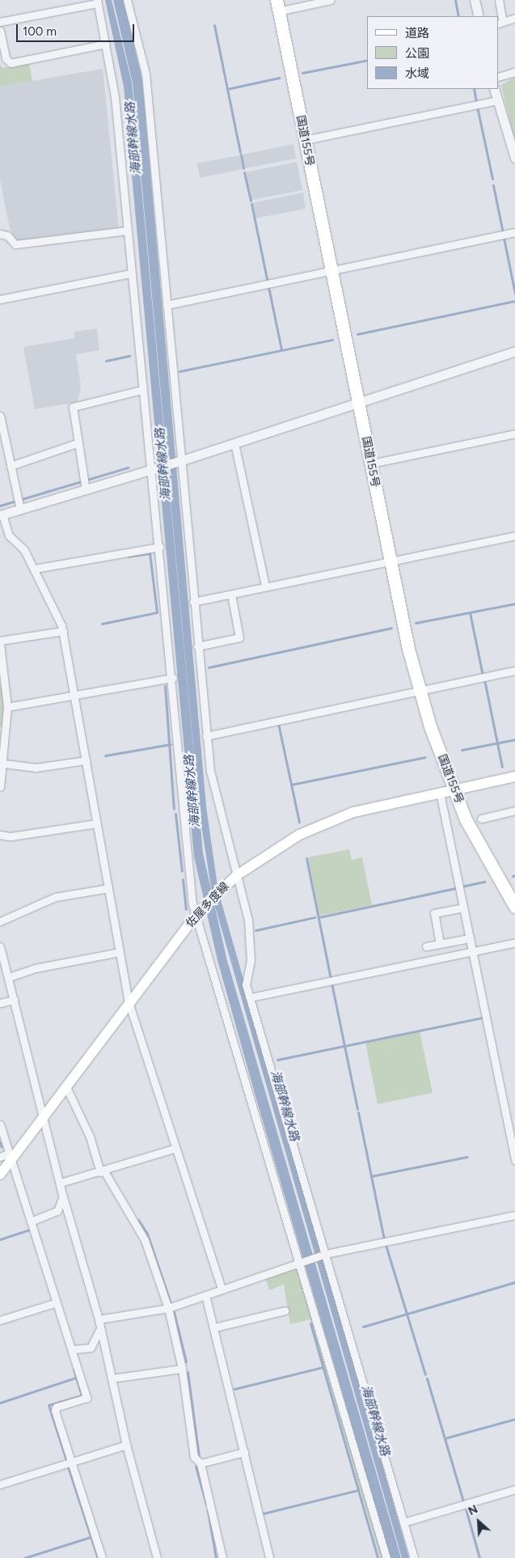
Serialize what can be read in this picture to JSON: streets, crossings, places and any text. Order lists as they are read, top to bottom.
{
  "streets": {
    "highway": ["国道155号"],
    "main road": ["佐屋多度線"]
  },
  "crossings": [
    ["国道155号", "佐屋多度線"]
  ],
  "water": ["海部幹線水路"],
  "legend": ["道路", "公園", "水域"],
  "scale_bar": "100 m",
  "north": "top left"
}
